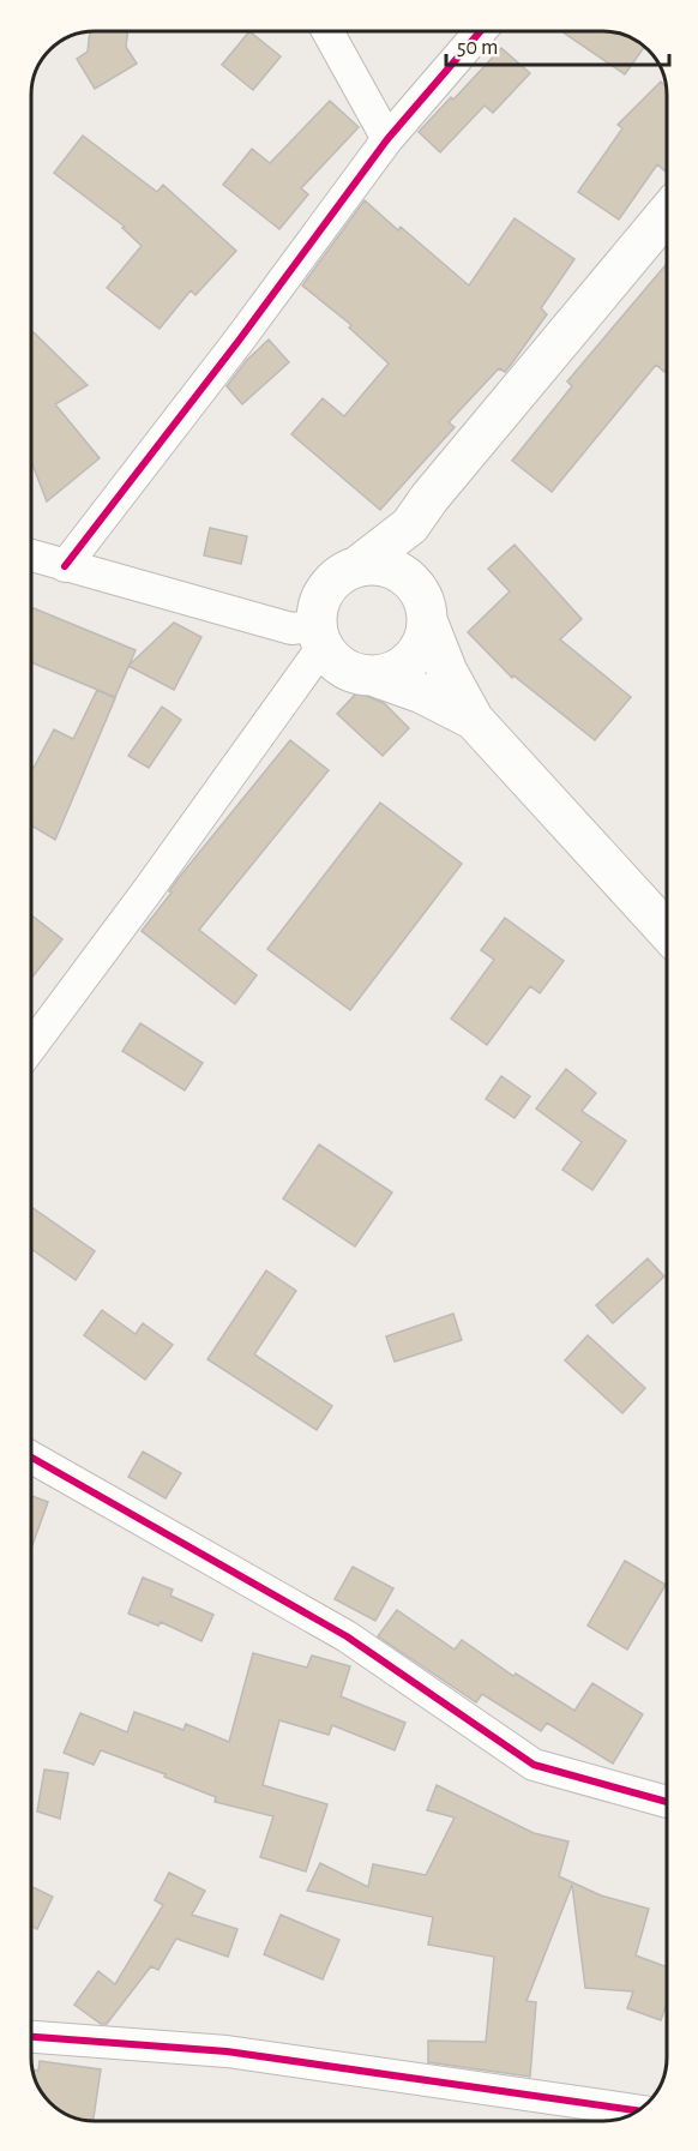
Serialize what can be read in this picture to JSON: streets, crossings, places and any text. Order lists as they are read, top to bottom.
{
  "scale_bar": "50 m"
}
